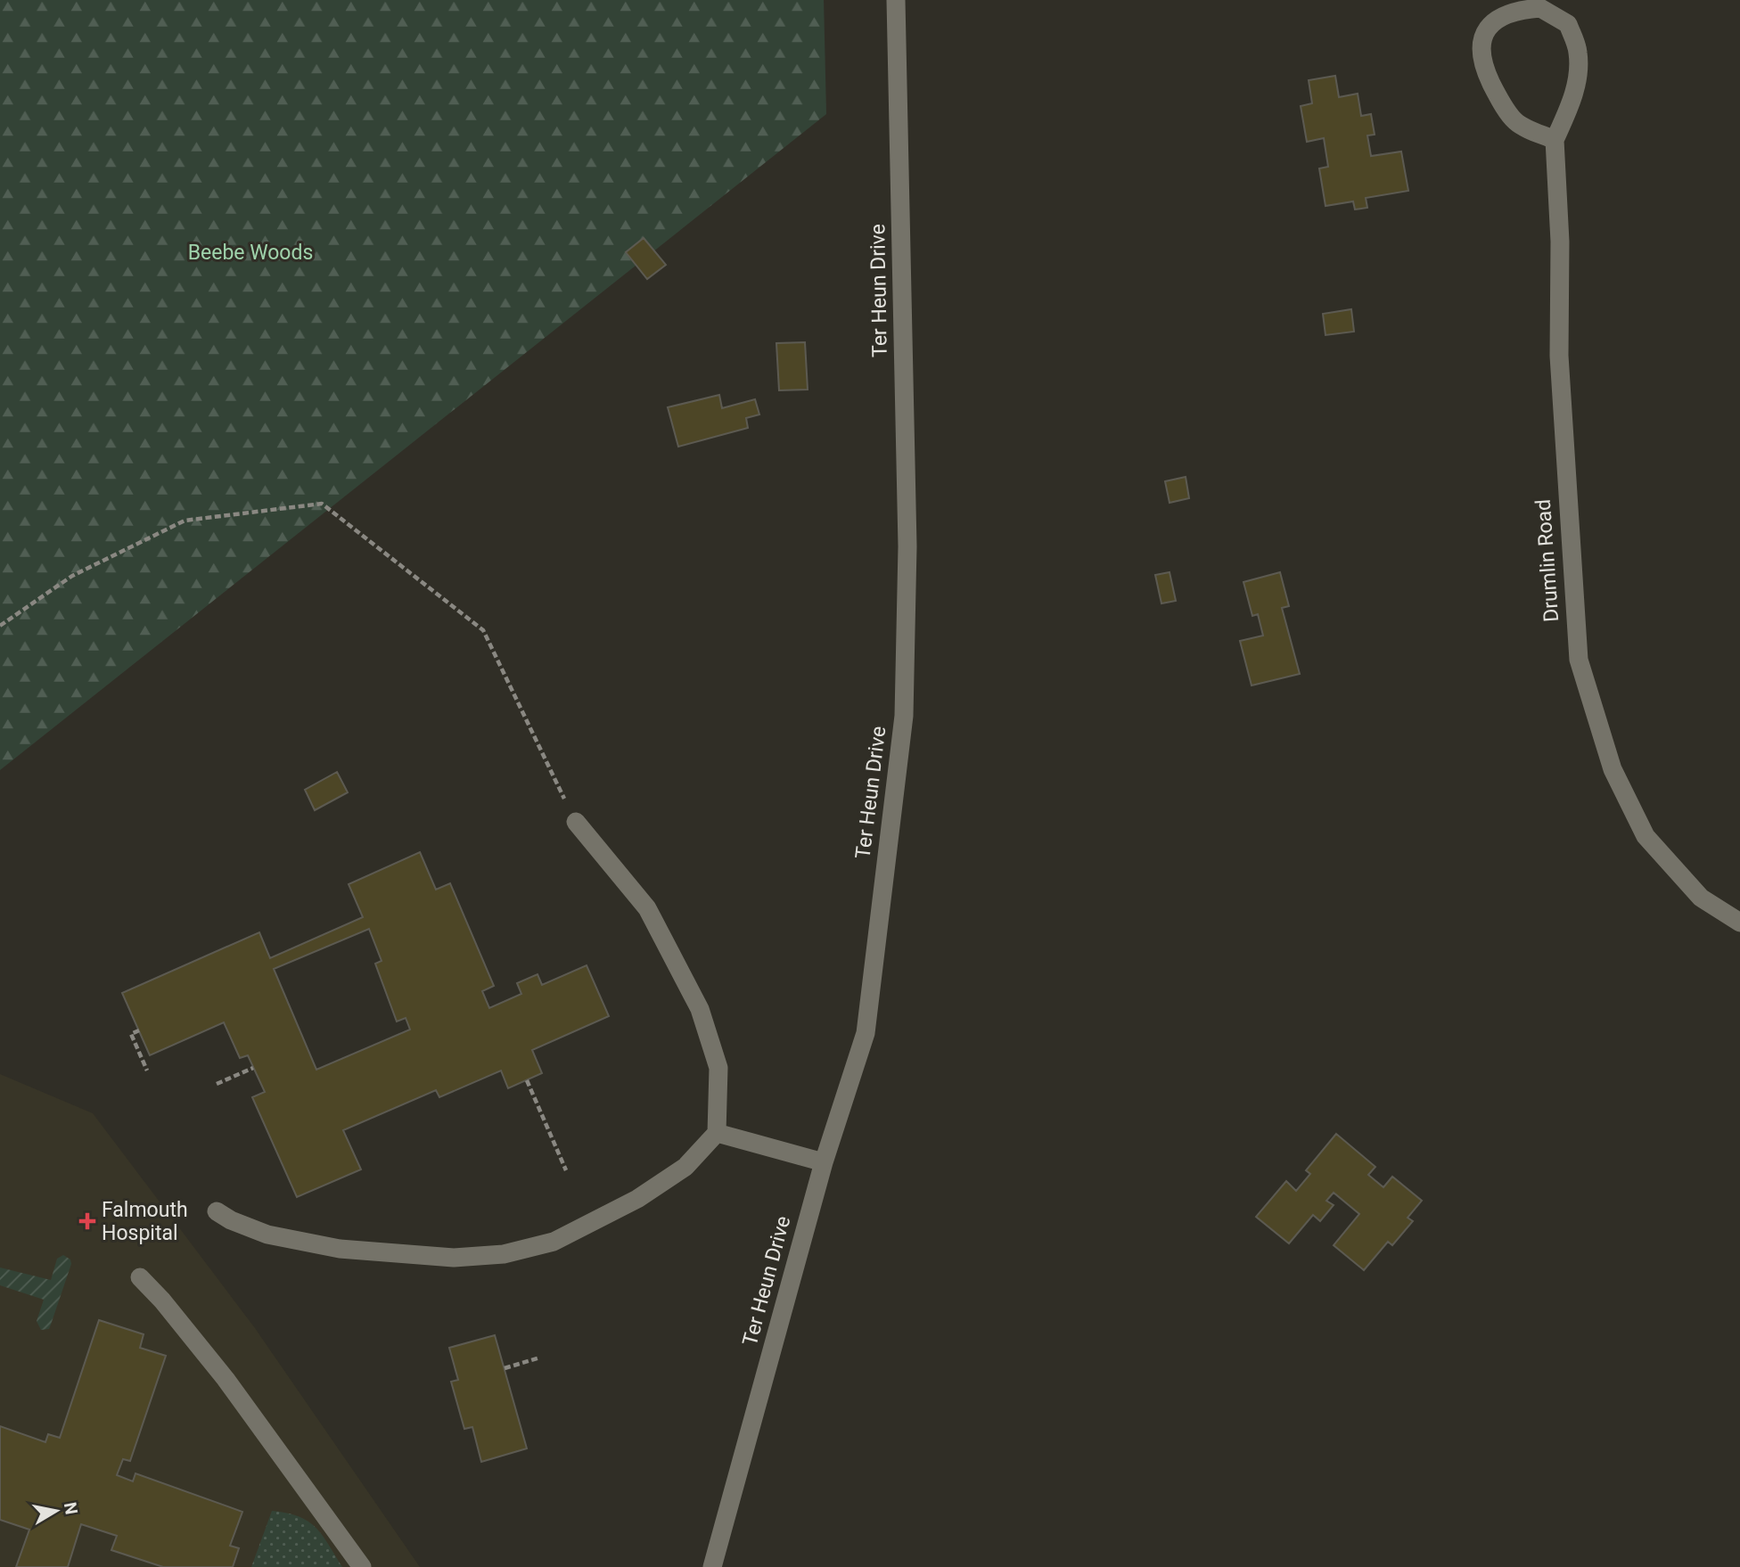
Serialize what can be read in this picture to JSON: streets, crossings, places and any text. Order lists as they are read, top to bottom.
{
  "streets": {
    "street": ["Ter Heun Drive", "Drumlin Road"]
  },
  "parks": ["Beebe Woods"],
  "places": {
    "health": ["Falmouth Hospital"]
  },
  "north": "right"
}
